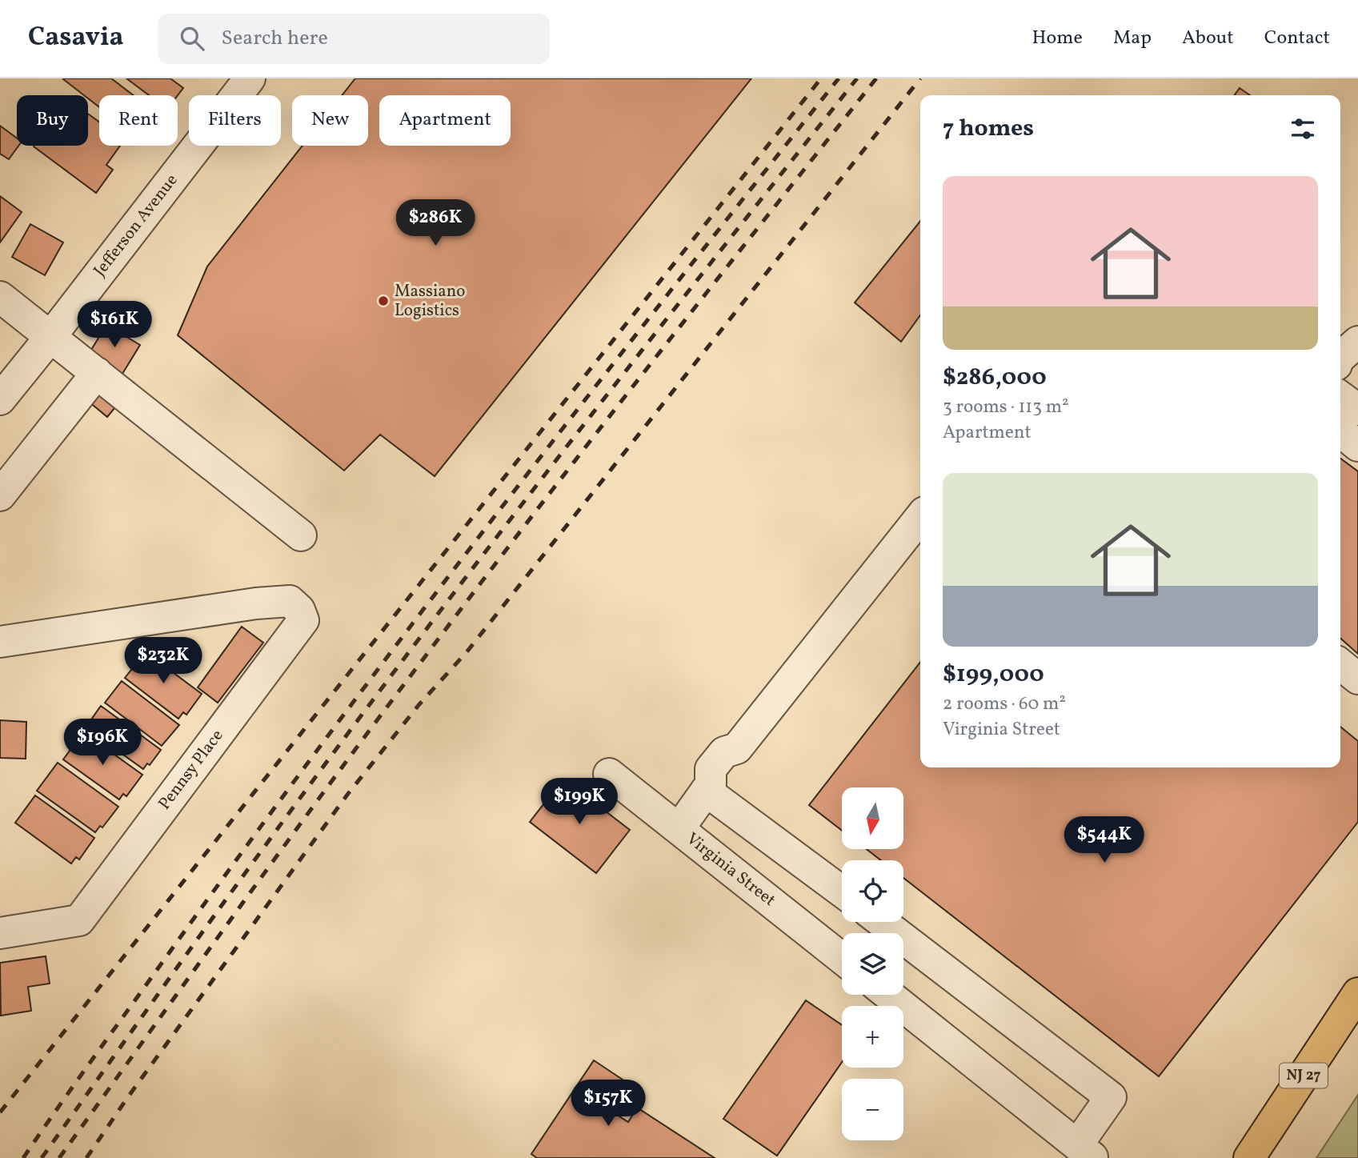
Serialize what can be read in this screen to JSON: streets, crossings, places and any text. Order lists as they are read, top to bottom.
{
  "streets": {
    "main road": ["NJ 27"],
    "street": ["Jefferson Avenue", "Pennsy Place", "Virginia Street"]
  },
  "places": ["Massiano Logistics"],
  "north": "bottom",
  "page": {
    "header": "Casavia",
    "search": "Search here",
    "nav": [
      "Home",
      "Map",
      "About",
      "Contact"
    ],
    "chip": [
      "Buy",
      "Rent",
      "Filters",
      "New",
      "Apartment"
    ],
    "heading": "7 homes",
    "list": [
      {
        "name": "$286,000",
        "note": "3 rooms · 113 m² · Apartment"
      },
      {
        "name": "$199,000",
        "note": "2 rooms · 60 m² · Virginia Street"
      }
    ],
    "price": [
      "$286K",
      "$161K",
      "$232K",
      "$196K",
      "$199K",
      "$544K",
      "$157K"
    ],
    "map_buttons": ["+", "−"]
  }
}
